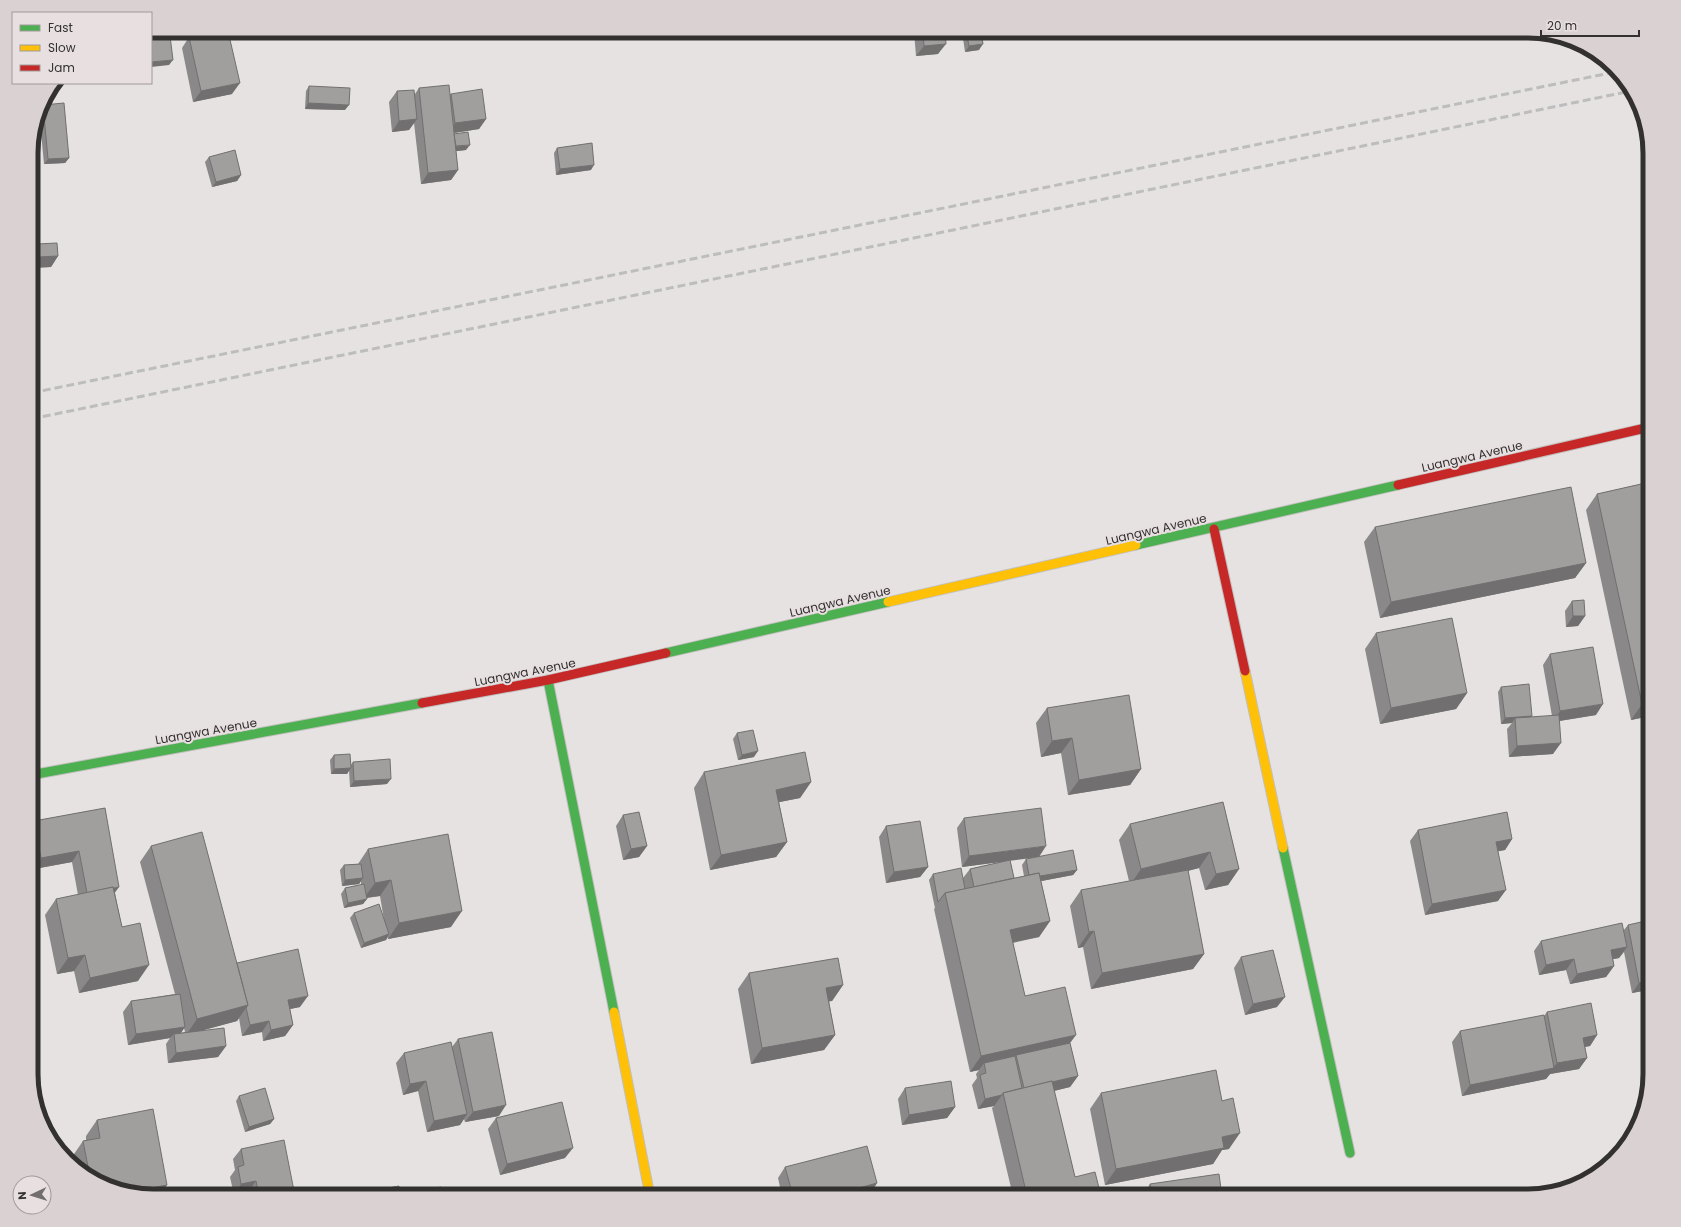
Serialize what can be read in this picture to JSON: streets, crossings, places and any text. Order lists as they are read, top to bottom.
{
  "streets": {
    "main road": ["Luangwa Avenue"]
  },
  "legend": ["Fast", "Slow", "Jam"],
  "scale_bar": "20 m",
  "north": "left"
}
